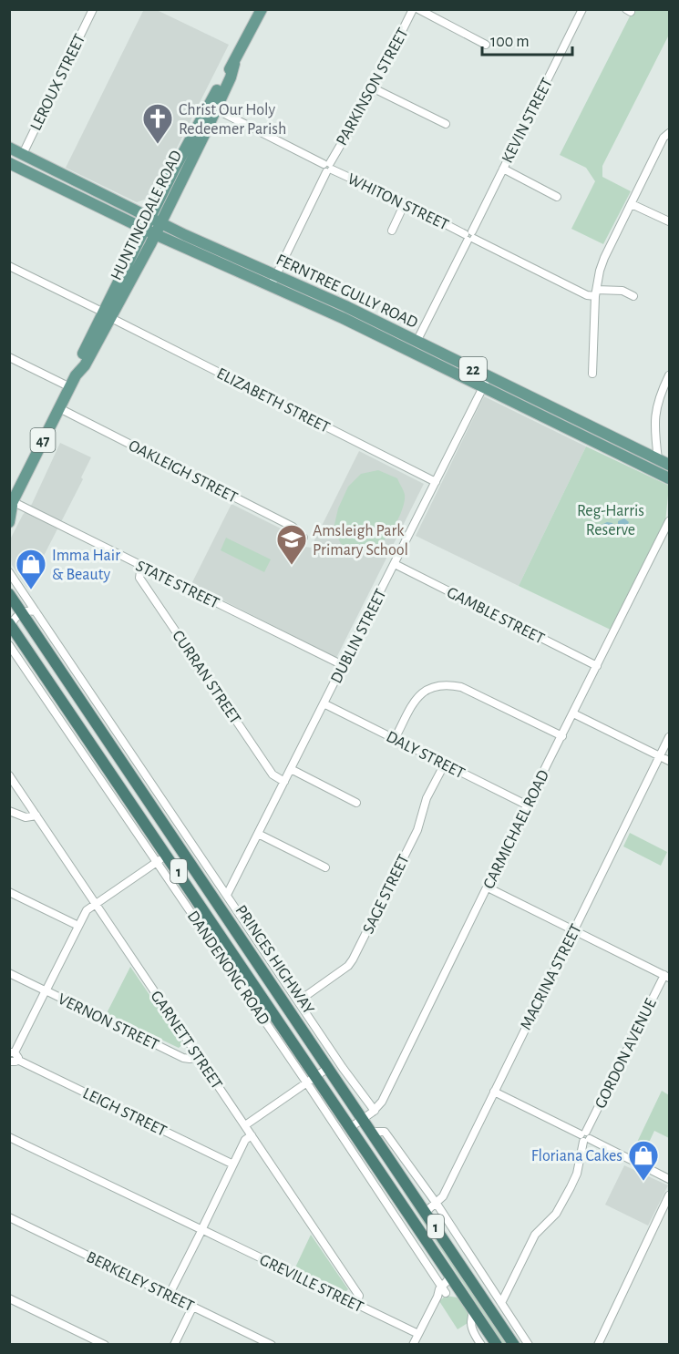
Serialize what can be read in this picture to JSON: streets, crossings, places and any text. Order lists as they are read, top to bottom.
{
  "streets": {
    "highway": ["1", "PRINCES HIGHWAY"],
    "main road": [
      "HUNTINGDALE ROAD",
      "FERNTREE GULLY ROAD",
      "22",
      "47"
    ],
    "street": [
      "LEROUX STREET",
      "PARKINSON STREET",
      "KEVIN STREET",
      "WHITON STREET",
      "ELIZABETH STREET",
      "OAKLEIGH STREET",
      "STATE STREET",
      "GAMBLE STREET",
      "DUBLIN STREET",
      "CURRAN STREET",
      "DALY STREET",
      "CARMICHAEL ROAD",
      "SAGE STREET",
      "DANDENONG ROAD",
      "MACRINA STREET",
      "VERNON STREET",
      "GARNETT STREET",
      "GORDON AVENUE",
      "LEIGH STREET",
      "BERKELEY STREET",
      "GREVILLE STREET"
    ]
  },
  "crossings": [
    ["LEROUX STREET", "FERNTREE GULLY ROAD"],
    ["PARKINSON STREET", "WHITON STREET"],
    ["PARKINSON STREET", "FERNTREE GULLY ROAD"],
    ["KEVIN STREET", "WHITON STREET"],
    ["KEVIN STREET", "FERNTREE GULLY ROAD"],
    ["WHITON STREET", "HUNTINGDALE ROAD"],
    ["HUNTINGDALE ROAD", "FERNTREE GULLY ROAD"],
    ["HUNTINGDALE ROAD", "ELIZABETH STREET"],
    ["HUNTINGDALE ROAD", "OAKLEIGH STREET"],
    ["HUNTINGDALE ROAD", "STATE STREET"],
    ["FERNTREE GULLY ROAD", "DUBLIN STREET"],
    ["ELIZABETH STREET", "DUBLIN STREET"],
    ["STATE STREET", "DUBLIN STREET"],
    ["STATE STREET", "CURRAN STREET"],
    ["GAMBLE STREET", "DUBLIN STREET"],
    ["GAMBLE STREET", "CARMICHAEL ROAD"],
    ["DUBLIN STREET", "CURRAN STREET"],
    ["DUBLIN STREET", "DALY STREET"],
    ["DALY STREET", "CARMICHAEL ROAD"],
    ["DALY STREET", "SAGE STREET"],
    ["CARMICHAEL ROAD", "PRINCES HIGHWAY"],
    ["PRINCES HIGHWAY", "MACRINA STREET"],
    ["VERNON STREET", "GARNETT STREET"],
    ["GARNETT STREET", "GREVILLE STREET"]
  ],
  "parks": ["Reg-Harris Reserve"],
  "places": {
    "church": ["Christ Our Holy Redeemer Parish"],
    "school or university": ["Amsleigh Park Primary School"],
    "shop": ["Imma Hair & Beauty", "Floriana Cakes"]
  },
  "scale_bar": "100 m"
}
